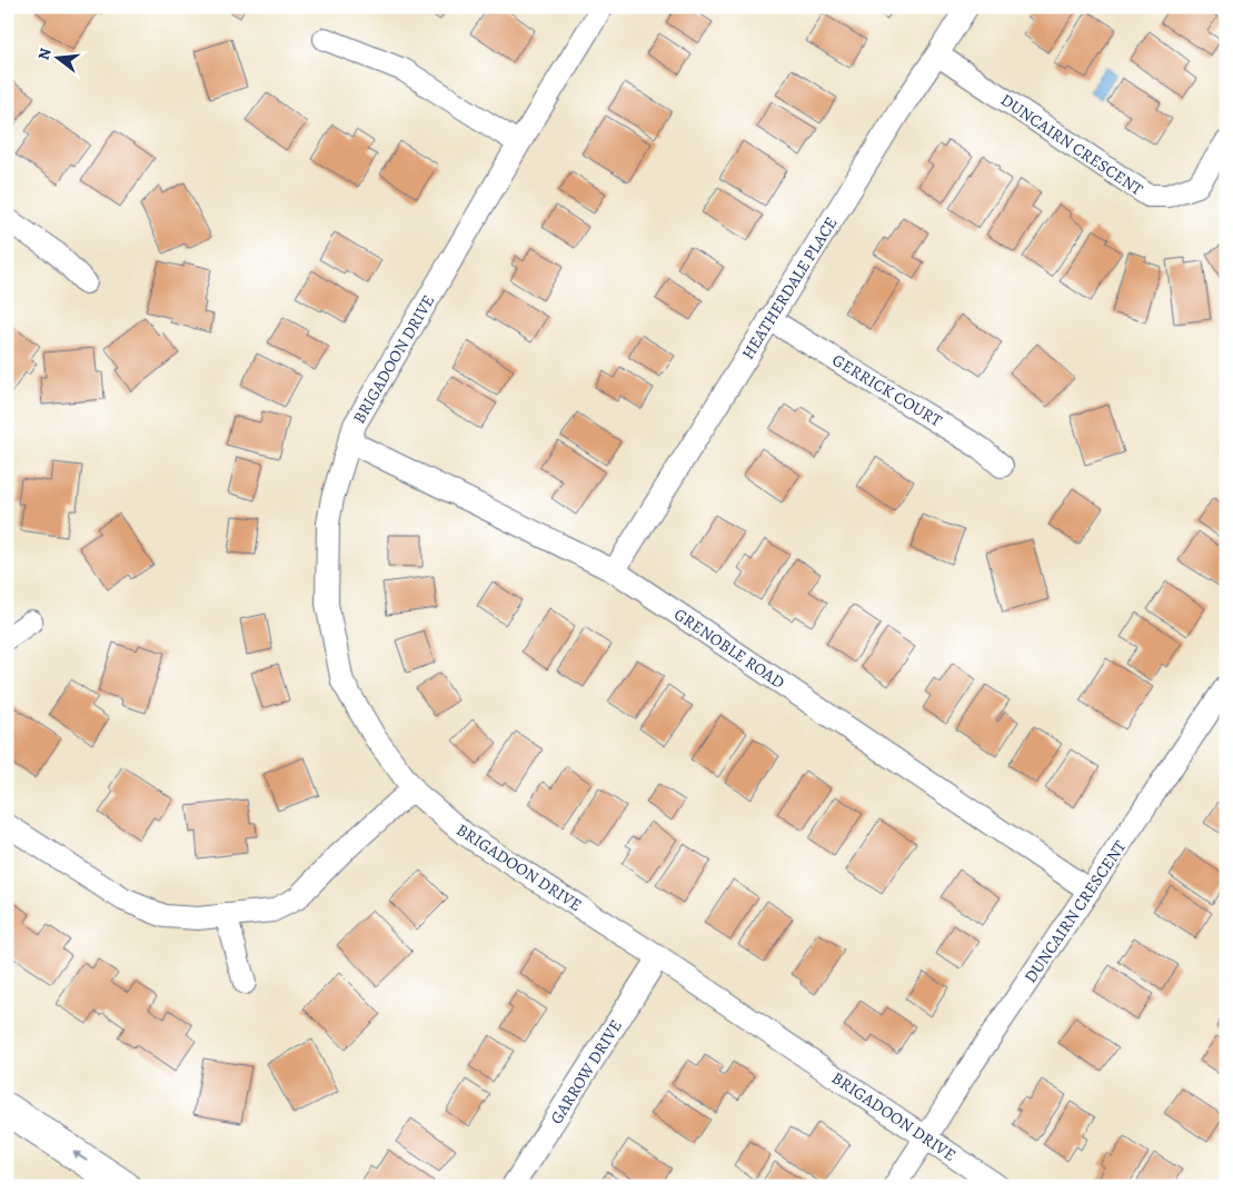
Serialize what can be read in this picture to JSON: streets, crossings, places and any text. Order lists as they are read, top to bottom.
{
  "streets": {
    "street": [
      "DUNCAIRN CRESCENT",
      "HEATHERDALE PLACE",
      "BRIGADOON DRIVE",
      "GERRICK COURT",
      "GRENOBLE ROAD",
      "GARROW DRIVE"
    ]
  },
  "crossings": [
    ["DUNCAIRN CRESCENT", "HEATHERDALE PLACE"],
    ["DUNCAIRN CRESCENT", "BRIGADOON DRIVE"],
    ["DUNCAIRN CRESCENT", "GRENOBLE ROAD"],
    ["HEATHERDALE PLACE", "GERRICK COURT"],
    ["HEATHERDALE PLACE", "GRENOBLE ROAD"],
    ["BRIGADOON DRIVE", "GRENOBLE ROAD"],
    ["BRIGADOON DRIVE", "GARROW DRIVE"]
  ],
  "north": "left"
}
